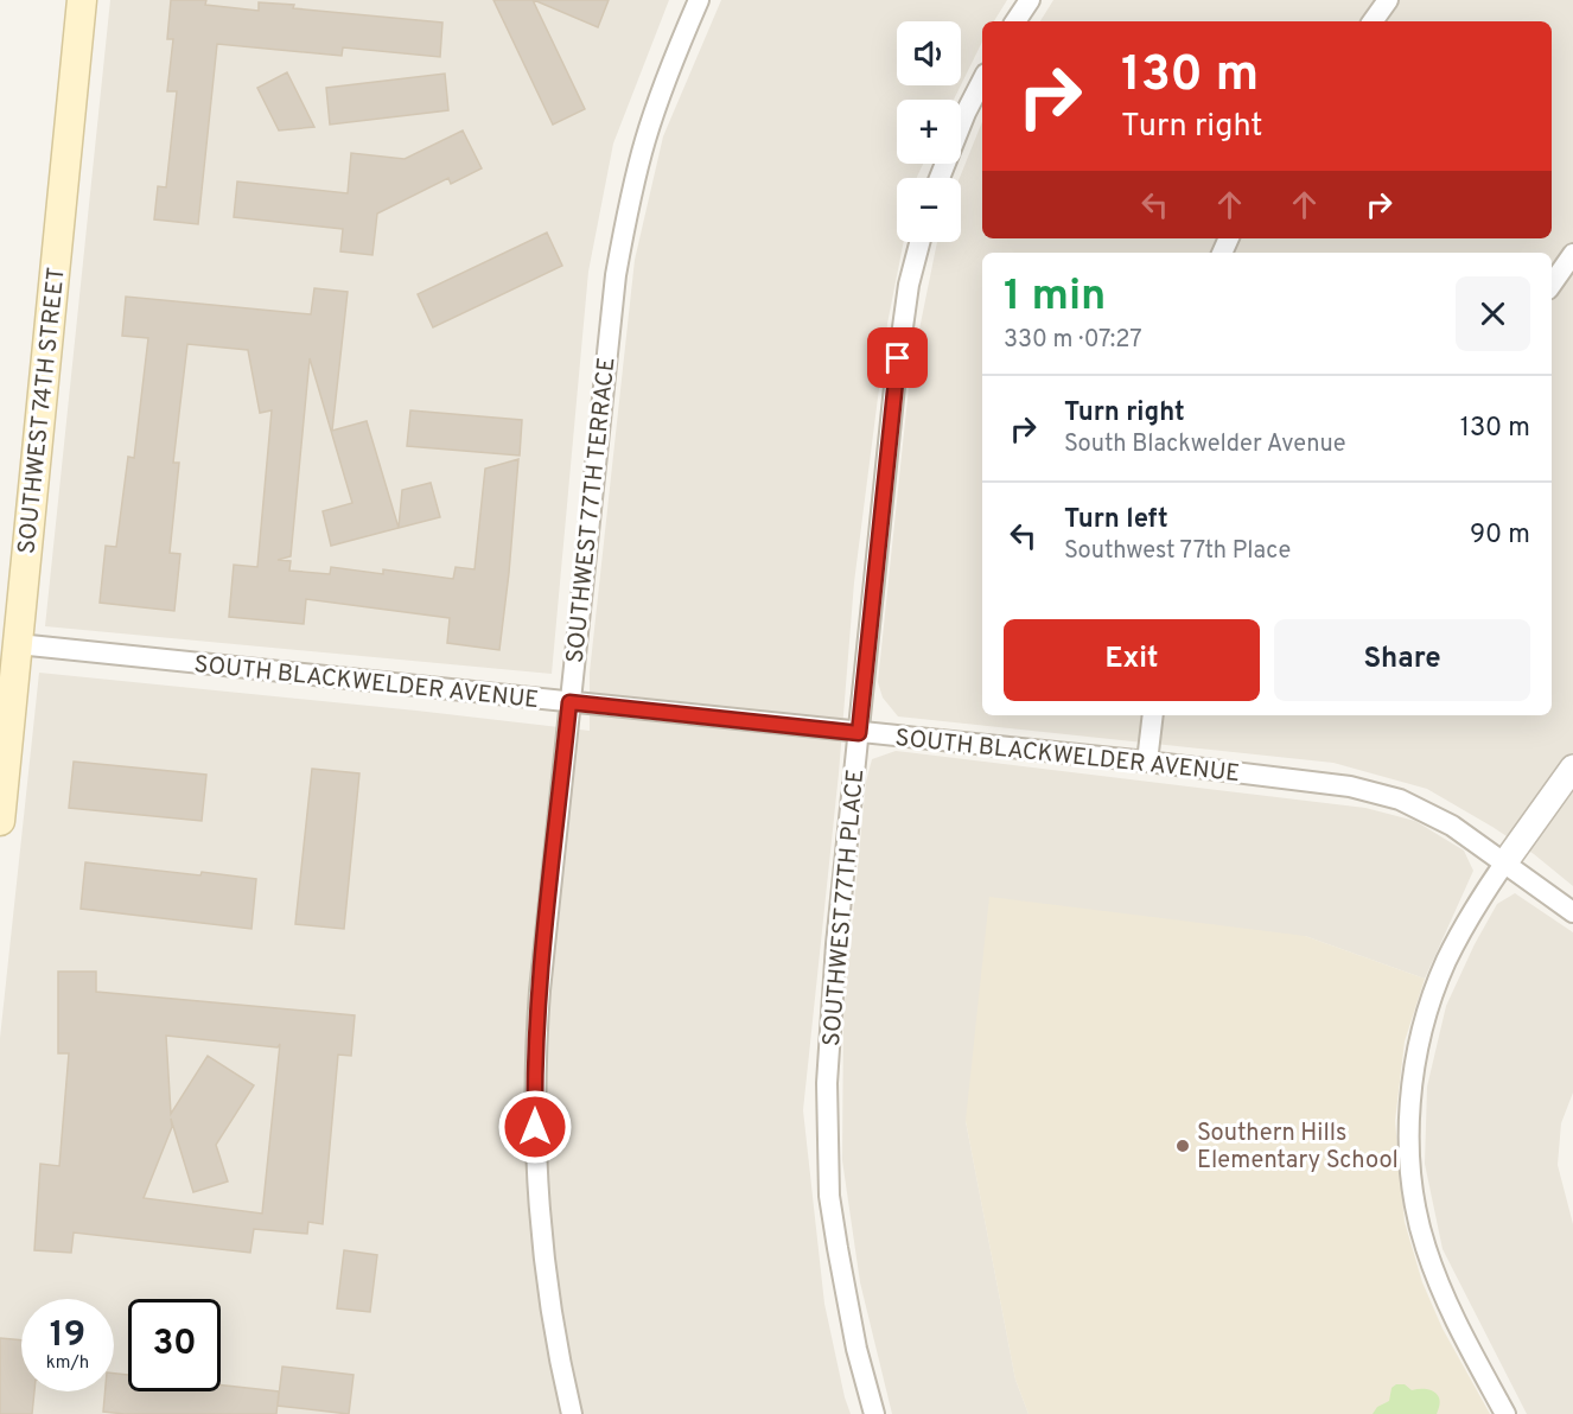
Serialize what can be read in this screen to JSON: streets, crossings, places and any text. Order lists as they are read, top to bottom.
{
  "streets": {
    "main road": ["SOUTHWEST 74TH STREET"],
    "street": ["SOUTHWEST 77TH TERRACE", "SOUTH BLACKWELDER AVENUE", "SOUTHWEST 77TH PLACE"]
  },
  "crossings": [
    ["SOUTHWEST 74TH STREET", "SOUTH BLACKWELDER AVENUE"],
    ["SOUTHWEST 77TH TERRACE", "SOUTH BLACKWELDER AVENUE"],
    ["SOUTH BLACKWELDER AVENUE", "SOUTHWEST 77TH PLACE"]
  ],
  "places": ["Southern Hills Elementary School"],
  "page": {
    "map_buttons": ["+", "−"],
    "turn": ["130 m", "Turn right"],
    "heading": ["1 min", "330 m · 07:27"],
    "list": [
      {
        "name": "Turn right",
        "note": "South Blackwelder Avenue",
        "value": "130 m"
      },
      {
        "name": "Turn left",
        "note": "Southwest 77th Place",
        "value": "90 m"
      }
    ],
    "buttons": ["Exit", "Share"],
    "speed": "19 km/h",
    "limit": "30"
  }
}
